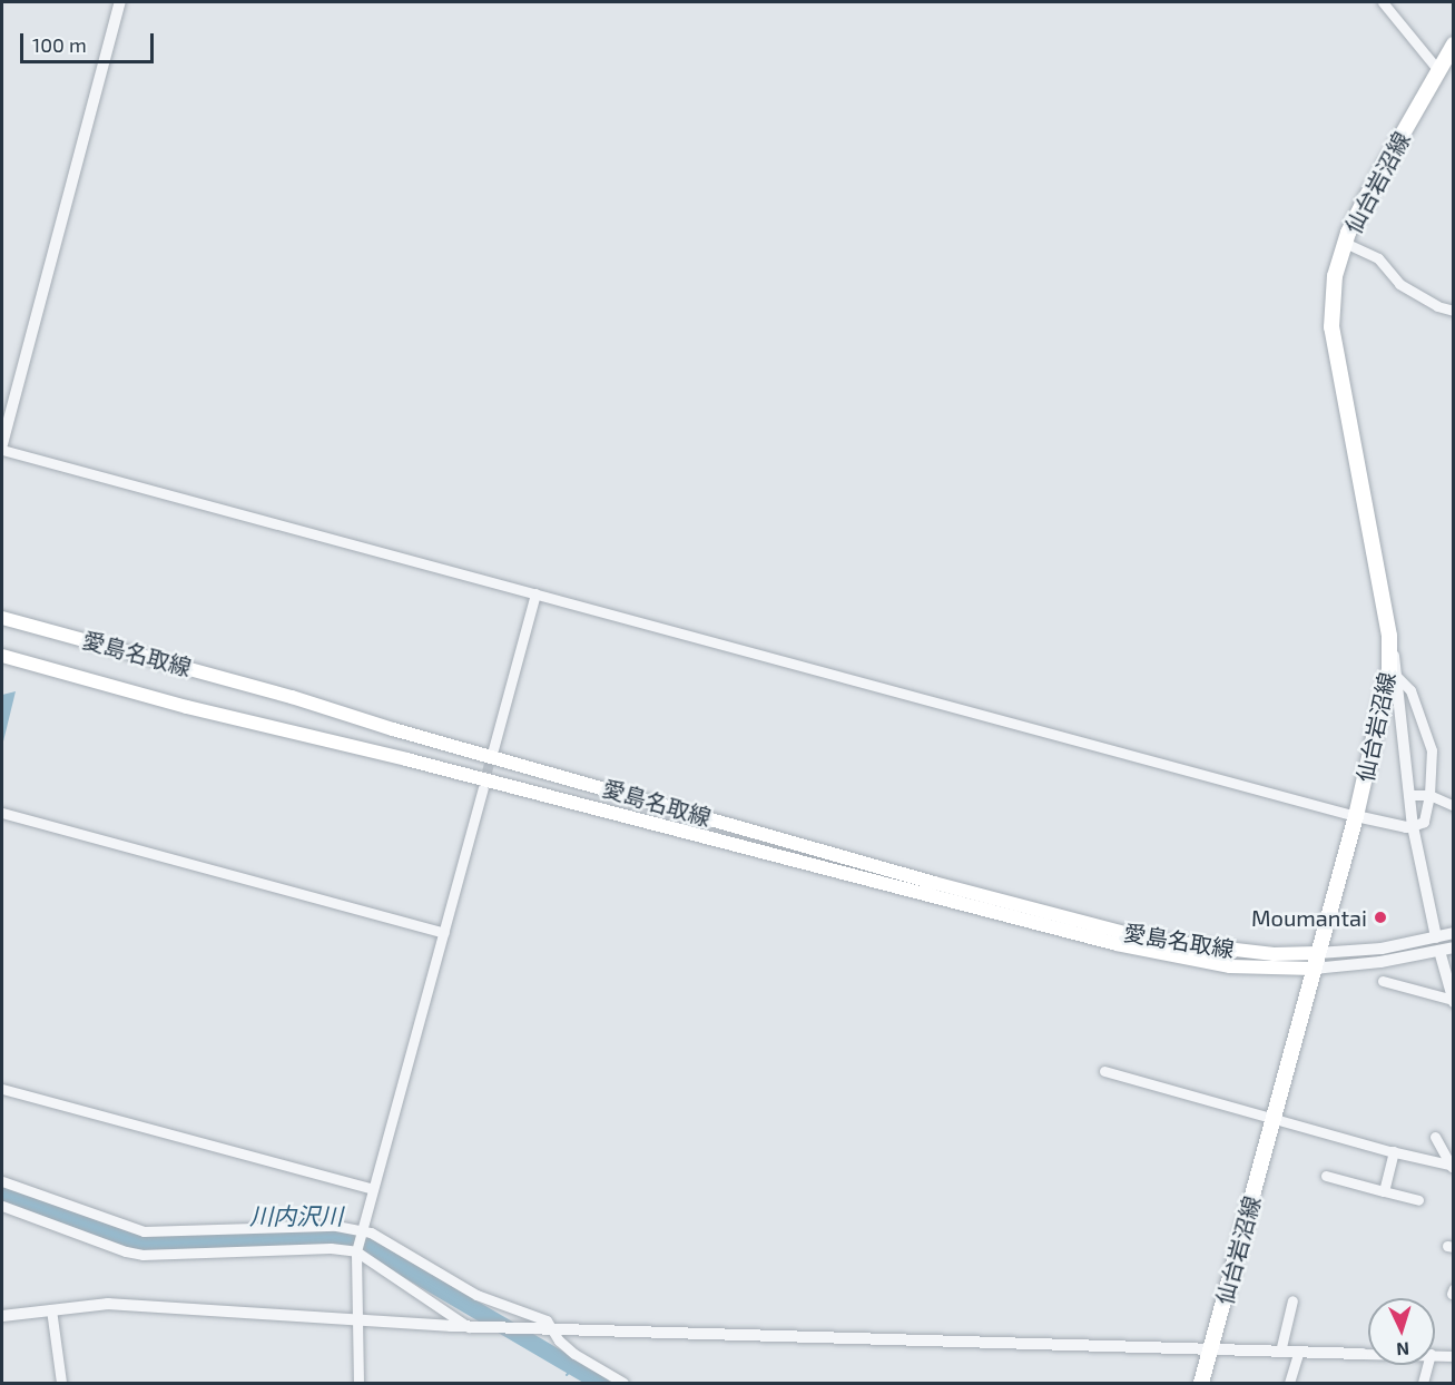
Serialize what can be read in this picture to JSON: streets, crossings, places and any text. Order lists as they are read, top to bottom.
{
  "streets": {
    "main road": ["仙台岩沼線", "愛島名取線"]
  },
  "crossings": [
    ["仙台岩沼線", "愛島名取線"]
  ],
  "water": ["川内沢川"],
  "places": ["Moumantai"],
  "scale_bar": "100 m",
  "north": "bottom"
}
